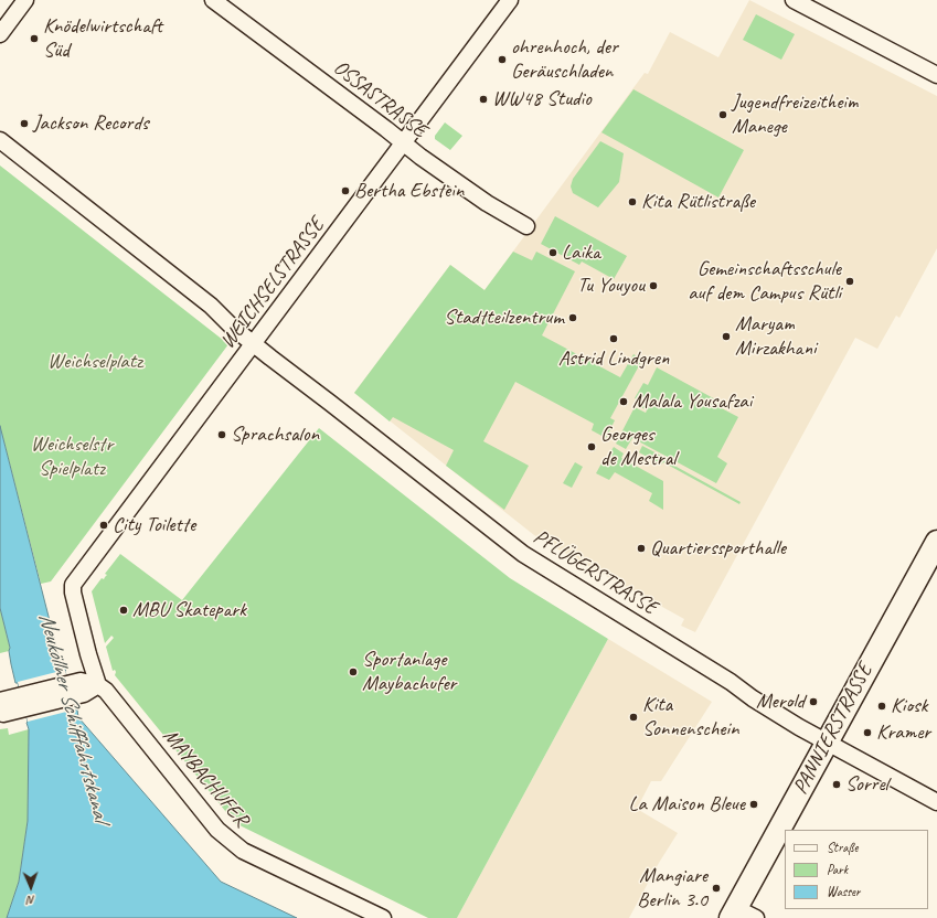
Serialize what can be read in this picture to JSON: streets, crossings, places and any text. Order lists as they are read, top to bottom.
{
  "streets": {
    "street": [
      "OSSASTRASSE",
      "WEICHSELSTRASSE",
      "PFLÜGERSTRASSE",
      "PANNIERSTRASSE",
      "MAYBACHUFER"
    ]
  },
  "crossings": [
    ["OSSASTRASSE", "WEICHSELSTRASSE"],
    ["WEICHSELSTRASSE", "PFLÜGERSTRASSE"],
    ["WEICHSELSTRASSE", "MAYBACHUFER"],
    ["PFLÜGERSTRASSE", "PANNIERSTRASSE"]
  ],
  "water": ["Neuköllner Schifffahrtskanal"],
  "parks": ["Weichselplatz", "Weichselstr Spielplatz"],
  "places": [
    "Knödelwirtschaft Süd",
    "ohrenhoch, der Geräuschladen",
    "WW48 Studio",
    "Jugendfreizeitheim Manege",
    "Jackson Records",
    "Bertha Ebstein",
    "Kita Rütlistraße",
    "Laika",
    "Gemeinschaftsschule auf dem Campus Rütli",
    "Tu Youyou",
    "Stadtteilzentrum",
    "Maryam Mirzakhani",
    "Astrid Lindgren",
    "Malala Yousafzai",
    "Sprachsalon",
    "Georges de Mestral",
    "City Toilette",
    "Quartierssporthalle",
    "MBU Skatepark",
    "Sportanlage Maybachufer",
    "Merold",
    "Kiosk",
    "Kita Sonnenschein",
    "Kramer",
    "Sorrel",
    "La Maison Bleue",
    "Mangiare Berlin 3.0"
  ],
  "legend": ["Straße", "Park", "Wasser"],
  "north": "bottom"
}
